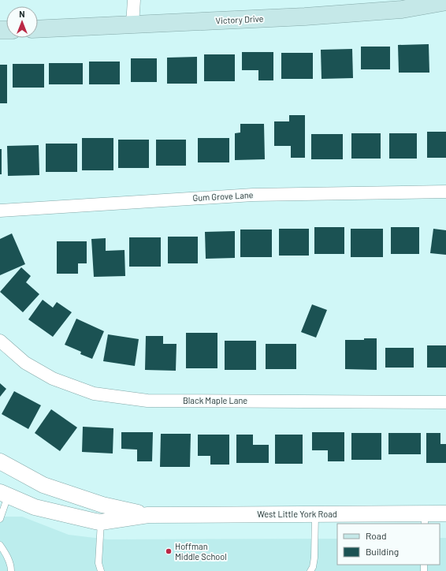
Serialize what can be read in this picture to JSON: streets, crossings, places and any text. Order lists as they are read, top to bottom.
{
  "streets": {
    "main road": ["Victory Drive"],
    "street": ["Gum Grove Lane", "Black Maple Lane", "West Little York Road"]
  },
  "places": ["Hoffman Middle School"],
  "legend": ["Road", "Building"],
  "north": "top"
}
